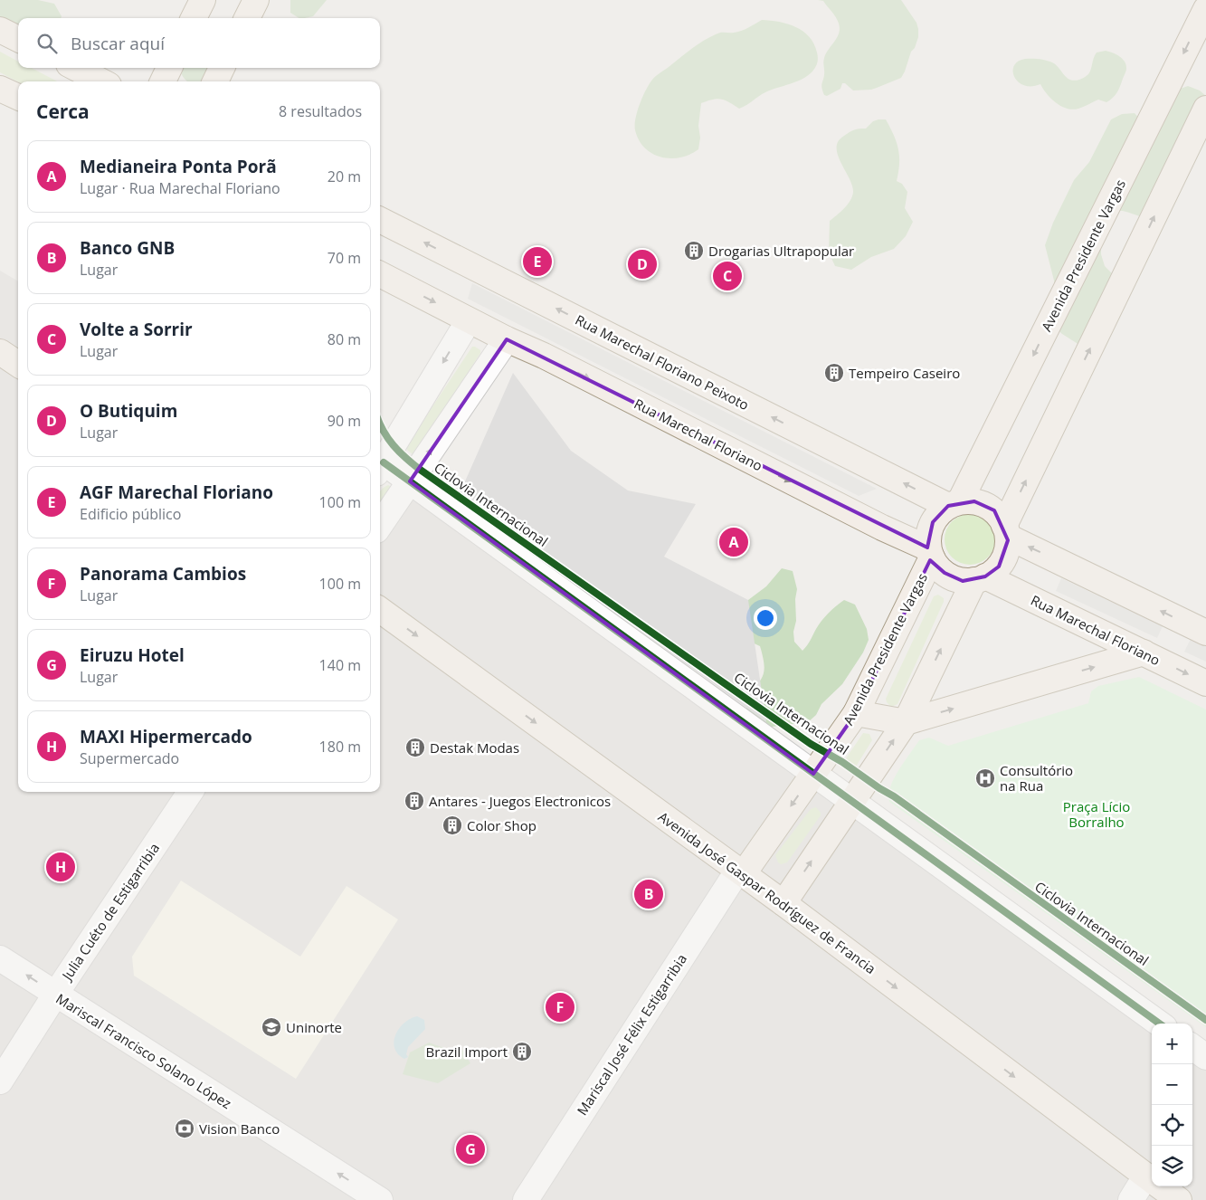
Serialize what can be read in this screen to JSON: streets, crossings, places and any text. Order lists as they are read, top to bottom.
{
  "streets": {
    "main road": [
      "Avenida Presidente Vargas",
      "Rua Marechal Floriano Peixoto",
      "Rua Marechal Floriano",
      "Avenida José Gaspar Rodríguez de Francia"
    ],
    "street": ["Julia Cuéto de Estigarribia", "Mariscal José Félix Estigarribia", "Mariscal Francisco Solano López"],
    "cycle path": ["Ciclovia Internacional"]
  },
  "crossings": [
    ["Avenida Presidente Vargas", "Rua Marechal Floriano Peixoto"],
    ["Avenida Presidente Vargas", "Rua Marechal Floriano"],
    ["Avenida Presidente Vargas", "Avenida José Gaspar Rodríguez de Francia"],
    ["Avenida Presidente Vargas", "Mariscal José Félix Estigarribia"],
    ["Rua Marechal Floriano Peixoto", "Rua Marechal Floriano"],
    ["Avenida José Gaspar Rodríguez de Francia", "Mariscal José Félix Estigarribia"],
    ["Julia Cuéto de Estigarribia", "Mariscal Francisco Solano López"]
  ],
  "one_way": [
    "Rua Marechal Floriano Peixoto",
    "Rua Marechal Floriano",
    "Avenida José Gaspar Rodríguez de Francia",
    "Mariscal Francisco Solano López"
  ],
  "parks": ["Praça Lício Borralho"],
  "places": {
    "building": [
      "Drogarias Ultrapopular",
      "Tempeiro Caseiro",
      "Destak Modas",
      "Antares - Juegos Electronicos",
      "Color Shop",
      "Brazil Import"
    ],
    "hospital": ["Consultório na Rua"],
    "school or university": ["Uninorte"],
    "bank": ["Vision Banco"]
  },
  "page": {
    "search": "Buscar aquí",
    "heading": ["Cerca", "8 resultados"],
    "list": [
      {
        "mark": "A",
        "name": "Medianeira Ponta Porã",
        "note": "Lugar · Rua Marechal Floriano",
        "value": "20 m"
      },
      {
        "mark": "B",
        "name": "Banco GNB",
        "note": "Lugar",
        "value": "70 m"
      },
      {
        "mark": "C",
        "name": "Volte a Sorrir",
        "note": "Lugar",
        "value": "80 m"
      },
      {
        "mark": "D",
        "name": "O Butiquim",
        "note": "Lugar",
        "value": "90 m"
      },
      {
        "mark": "E",
        "name": "AGF Marechal Floriano",
        "note": "Edificio público",
        "value": "100 m"
      },
      {
        "mark": "F",
        "name": "Panorama Cambios",
        "note": "Lugar",
        "value": "100 m"
      },
      {
        "mark": "G",
        "name": "Eiruzu Hotel",
        "note": "Lugar",
        "value": "140 m"
      },
      {
        "mark": "H",
        "name": "MAXI Hipermercado",
        "note": "Supermercado",
        "value": "180 m"
      }
    ],
    "pins": [
      "E",
      "D",
      "C",
      "A",
      "H",
      "B",
      "F",
      "G"
    ],
    "map_buttons": ["+", "−"]
  }
}
